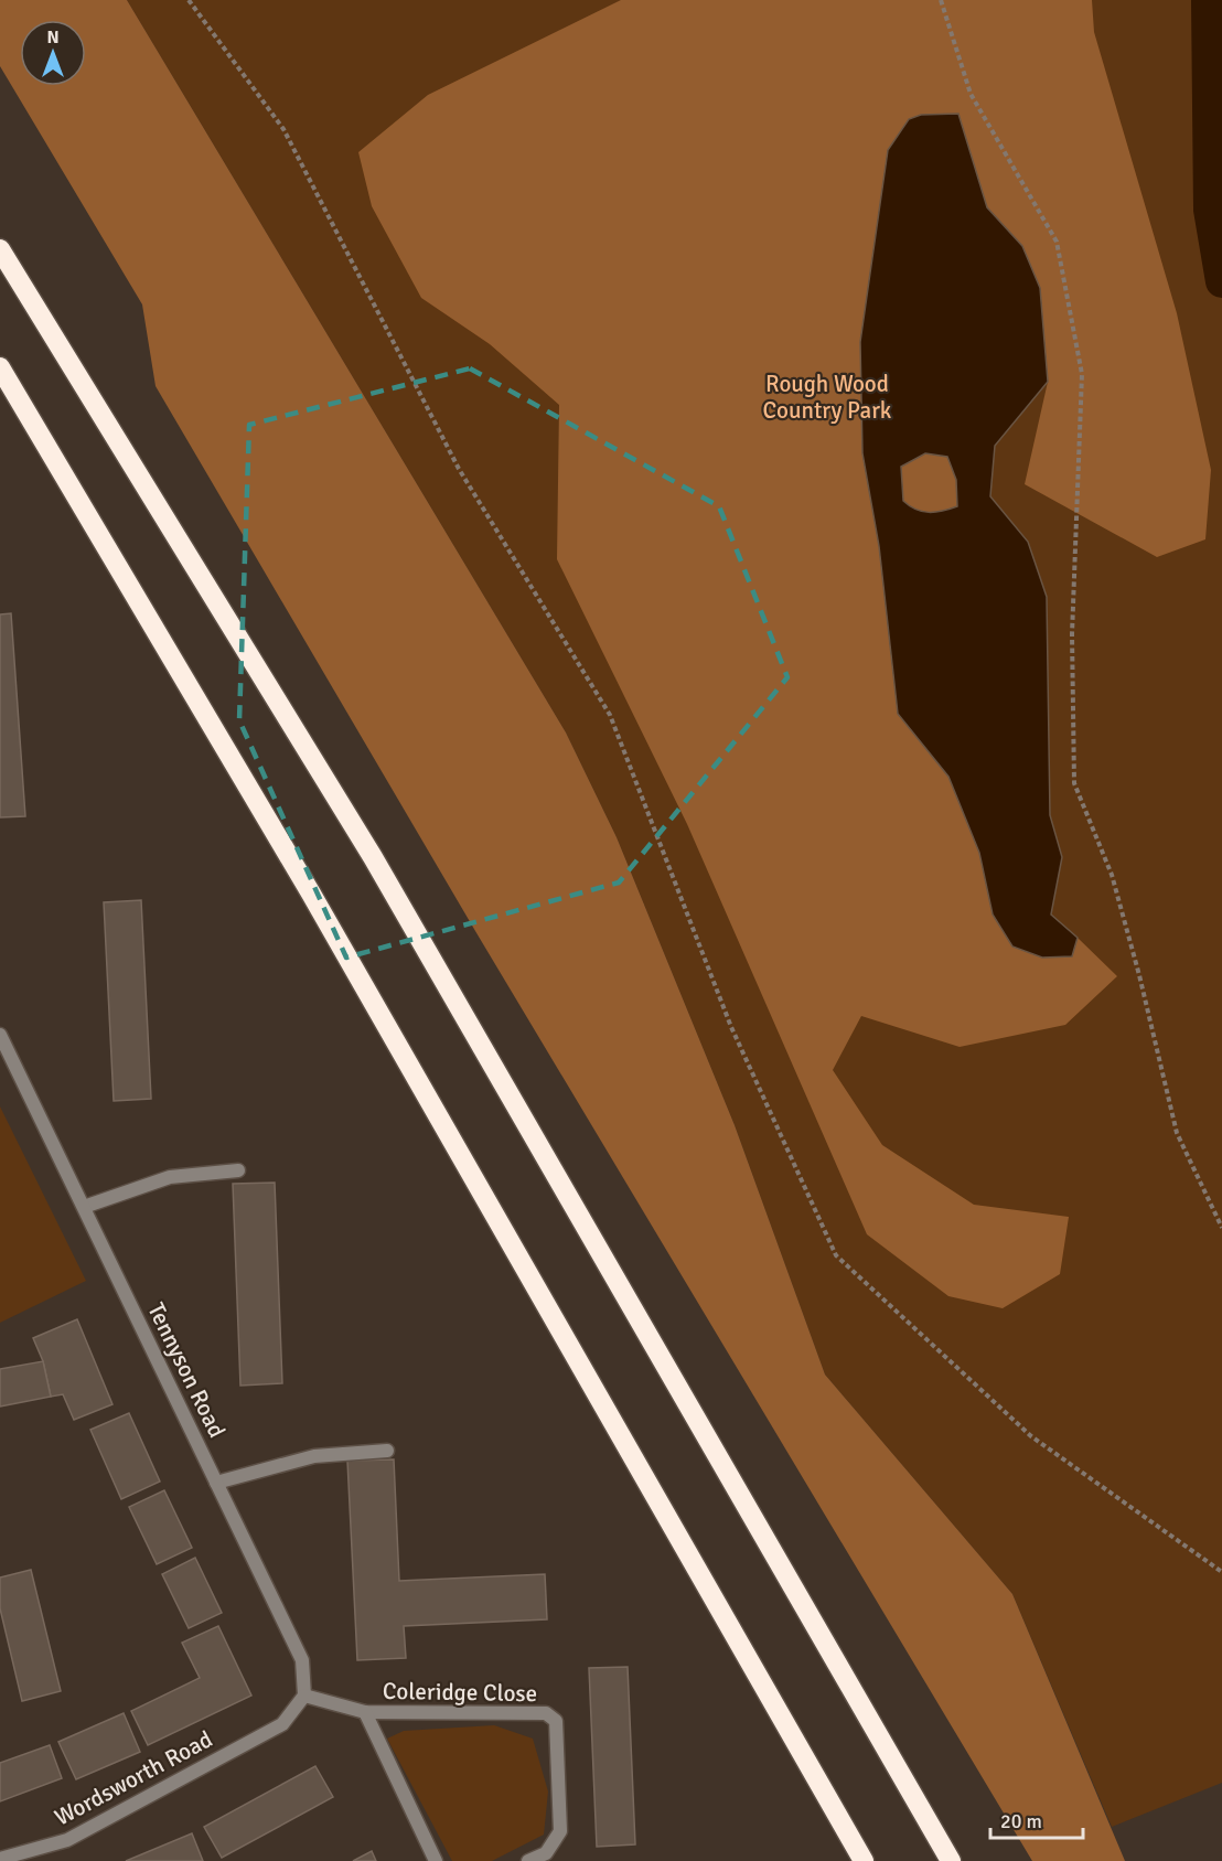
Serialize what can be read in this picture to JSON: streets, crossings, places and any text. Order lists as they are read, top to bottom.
{
  "streets": {
    "street": ["Tennyson Road", "Coleridge Close", "Wordsworth Road"]
  },
  "crossings": [
    ["Tennyson Road", "Coleridge Close"],
    ["Tennyson Road", "Wordsworth Road"],
    ["Coleridge Close", "Wordsworth Road"]
  ],
  "parks": ["Rough Wood Country Park"],
  "scale_bar": "20 m",
  "north": "top"
}
